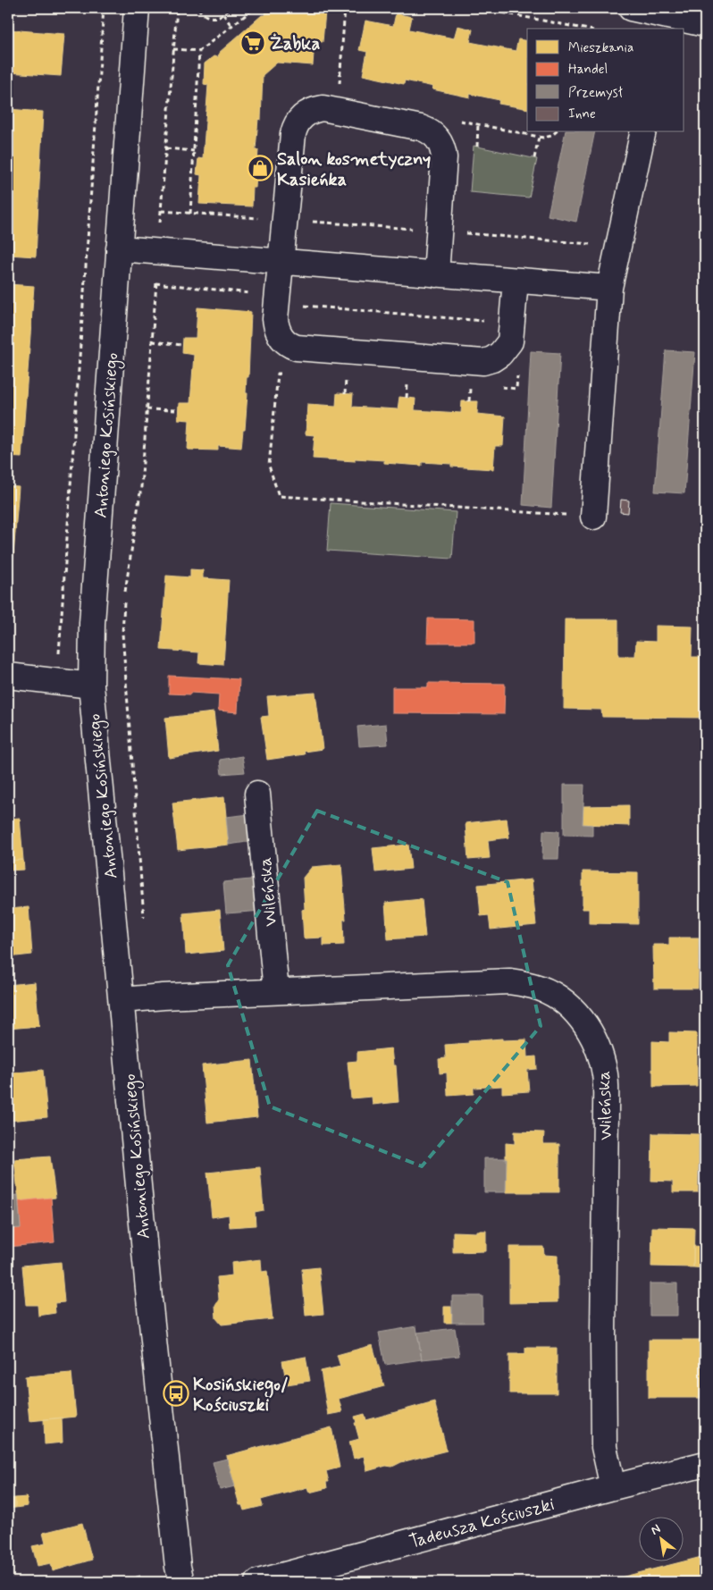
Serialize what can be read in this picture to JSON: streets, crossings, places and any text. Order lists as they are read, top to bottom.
{
  "streets": {
    "street": ["Antoniego Kosińskiego", "Wileńska", "Tadeusza Kościuszki"]
  },
  "crossings": [
    ["Antoniego Kosińskiego", "Wileńska"],
    ["Wileńska", "Tadeusza Kościuszki"]
  ],
  "places": {
    "supermarket": ["Żabka"],
    "shop": ["Salon kosmetyczny Kasieńka"],
    "bus stop": ["Kosińskiego/ Kościuszki"]
  },
  "legend": [
    "Mieszkania",
    "Handel",
    "Przemysł",
    "Inne"
  ],
  "north": "top left"
}
